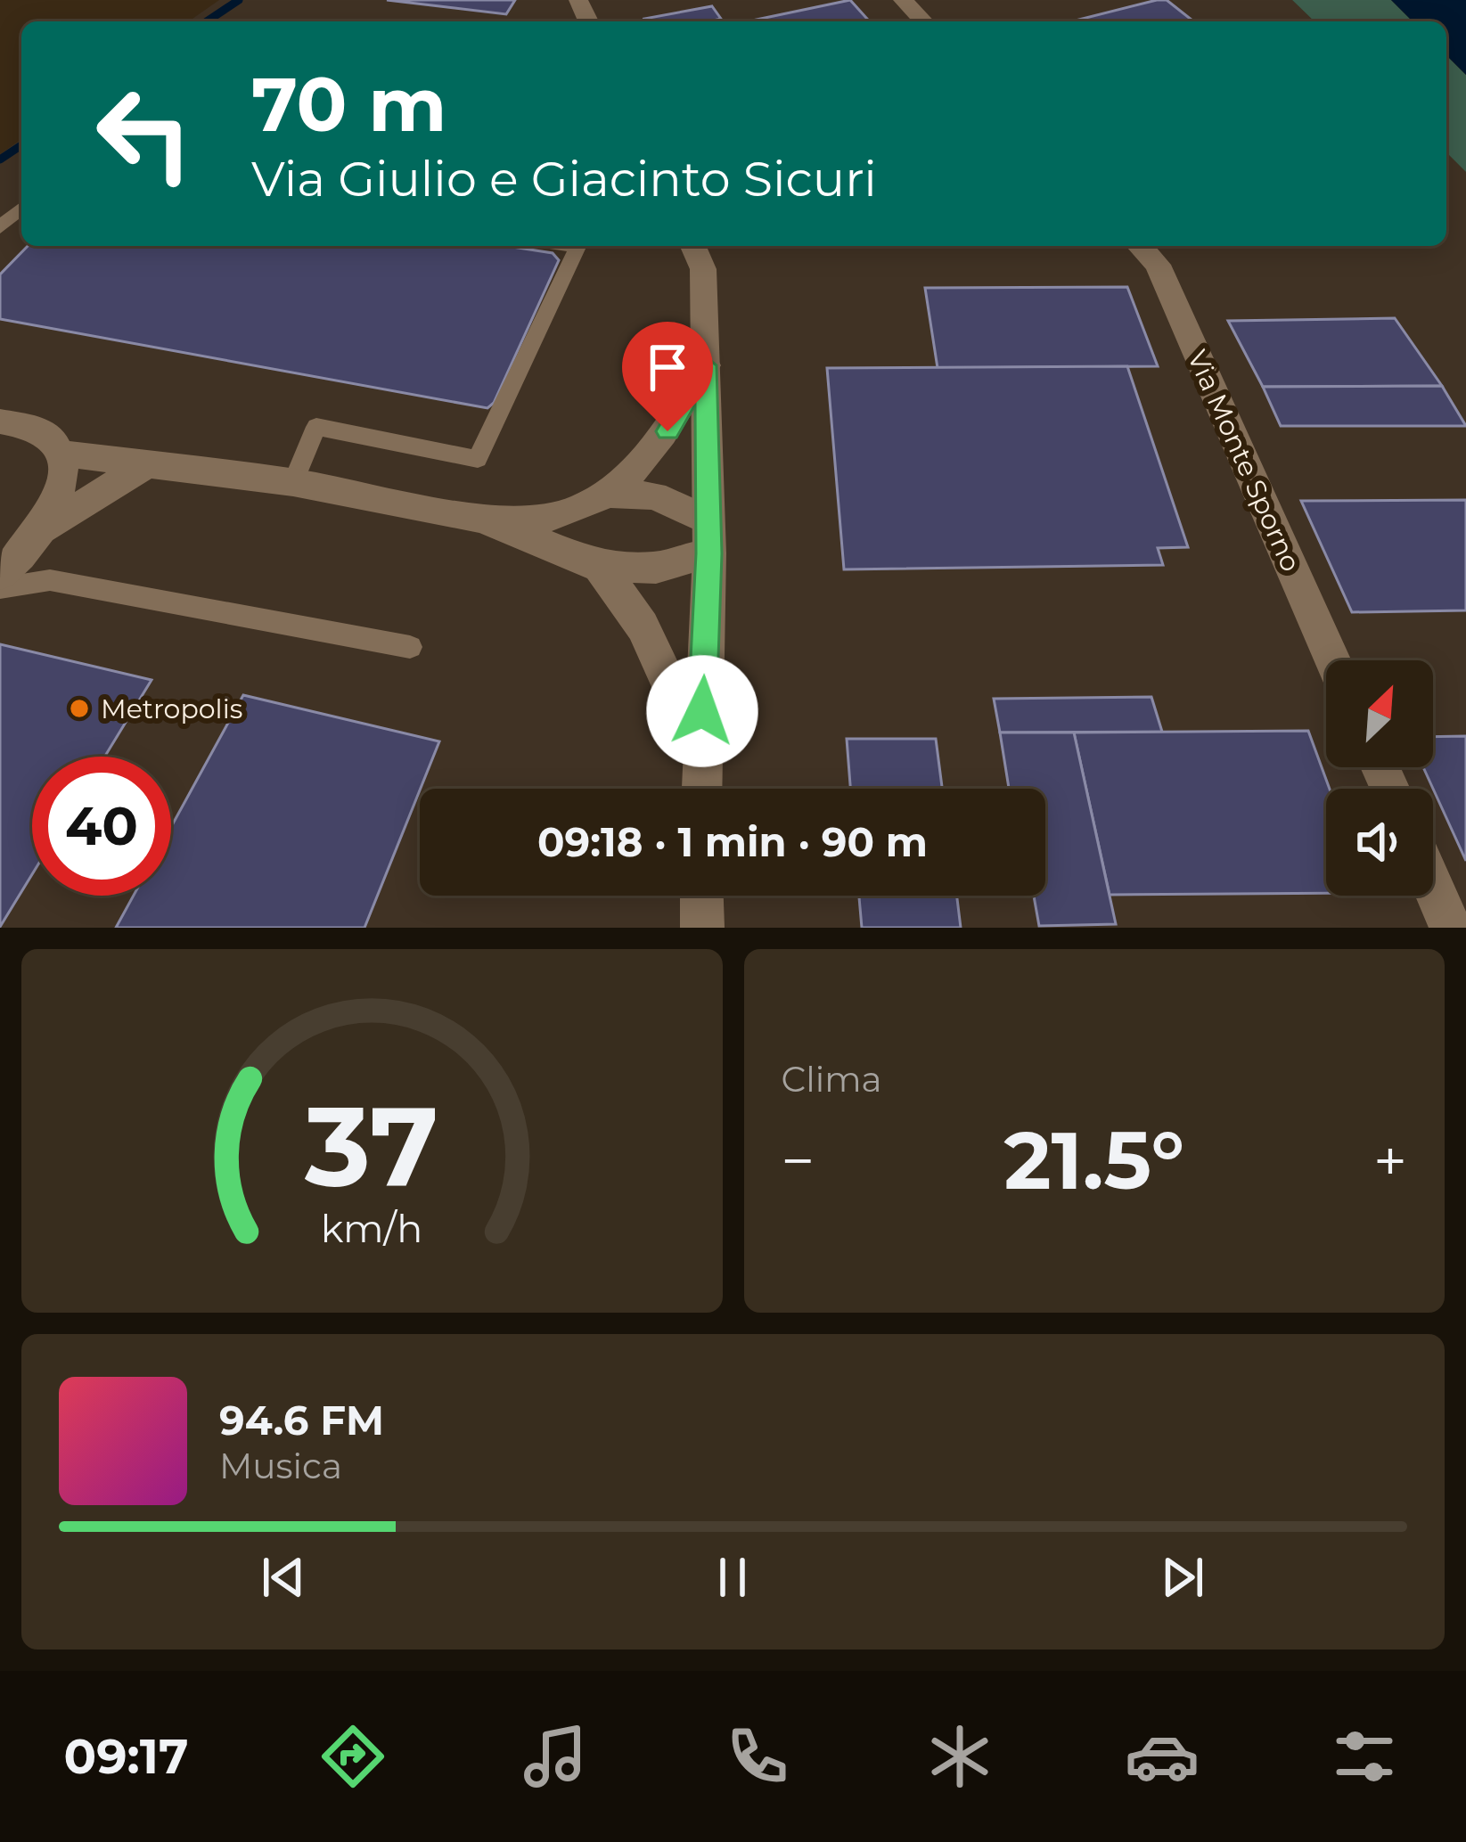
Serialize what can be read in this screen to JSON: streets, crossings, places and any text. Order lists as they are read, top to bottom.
{
  "streets": {
    "street": ["Via Monte Sporno"]
  },
  "places": ["Metropolis"],
  "north": "top right",
  "page": {
    "turn": ["70 m", "Via Giulio e Giacinto Sicuri"],
    "limit": "40",
    "trip": "09:18 · 1 min · 90 m",
    "tile": "Clima",
    "heat": ["−", "21.5°", "+"],
    "song": ["94.6 FM", "Musica"],
    "tabs": "09:17",
    "gauge": ["37", "km/h"]
  }
}
